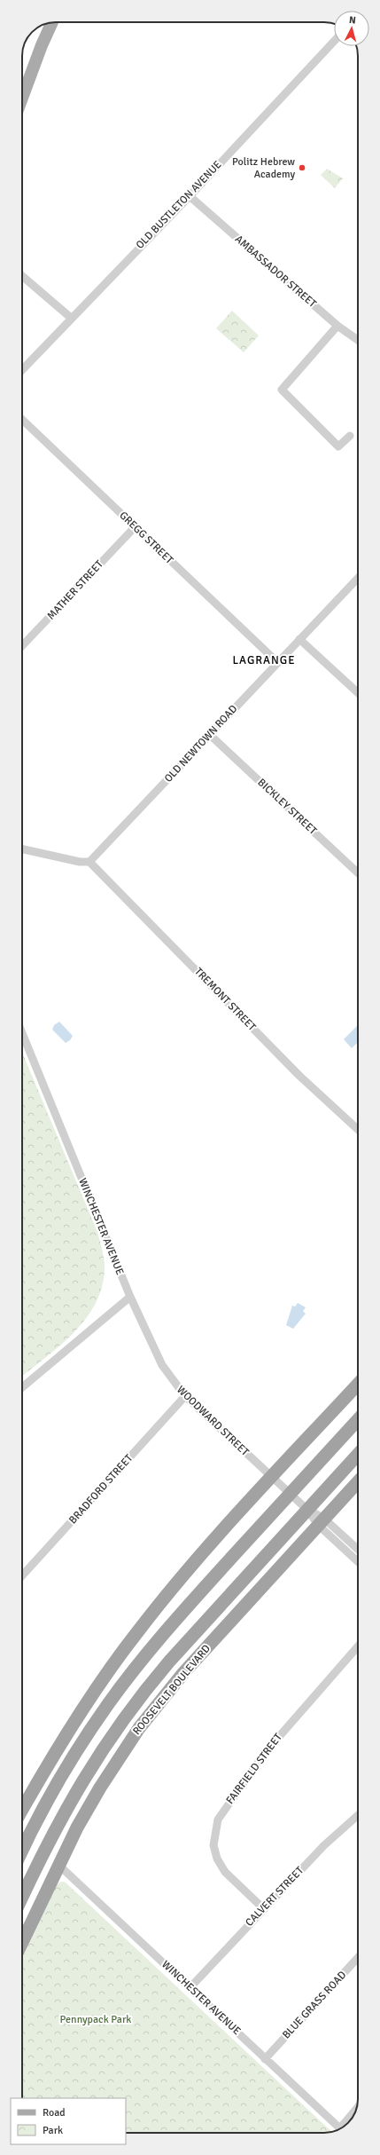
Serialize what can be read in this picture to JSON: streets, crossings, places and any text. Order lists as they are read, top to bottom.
{
  "streets": {
    "highway": ["ROOSEVELT BOULEVARD"],
    "street": [
      "OLD BUSTLETON AVENUE",
      "AMBASSADOR STREET",
      "GREGG STREET",
      "MATHER STREET",
      "OLD NEWTOWN ROAD",
      "BICKLEY STREET",
      "TREMONT STREET",
      "WINCHESTER AVENUE",
      "WOODWARD STREET",
      "BRADFORD STREET",
      "FAIRFIELD STREET",
      "CALVERT STREET",
      "BLUE GRASS ROAD"
    ]
  },
  "crossings": [
    ["OLD BUSTLETON AVENUE", "AMBASSADOR STREET"],
    ["GREGG STREET", "MATHER STREET"],
    ["GREGG STREET", "OLD NEWTOWN ROAD"],
    ["OLD NEWTOWN ROAD", "BICKLEY STREET"],
    ["OLD NEWTOWN ROAD", "TREMONT STREET"],
    ["WINCHESTER AVENUE", "WOODWARD STREET"],
    ["WINCHESTER AVENUE", "ROOSEVELT BOULEVARD"],
    ["WINCHESTER AVENUE", "CALVERT STREET"],
    ["WINCHESTER AVENUE", "BLUE GRASS ROAD"],
    ["WOODWARD STREET", "BRADFORD STREET"],
    ["WOODWARD STREET", "ROOSEVELT BOULEVARD"],
    ["FAIRFIELD STREET", "CALVERT STREET"]
  ],
  "districts": ["LAGRANGE"],
  "parks": ["Pennypack Park"],
  "places": ["Politz Hebrew Academy"],
  "legend": ["Road", "Park"],
  "north": "top"
}
